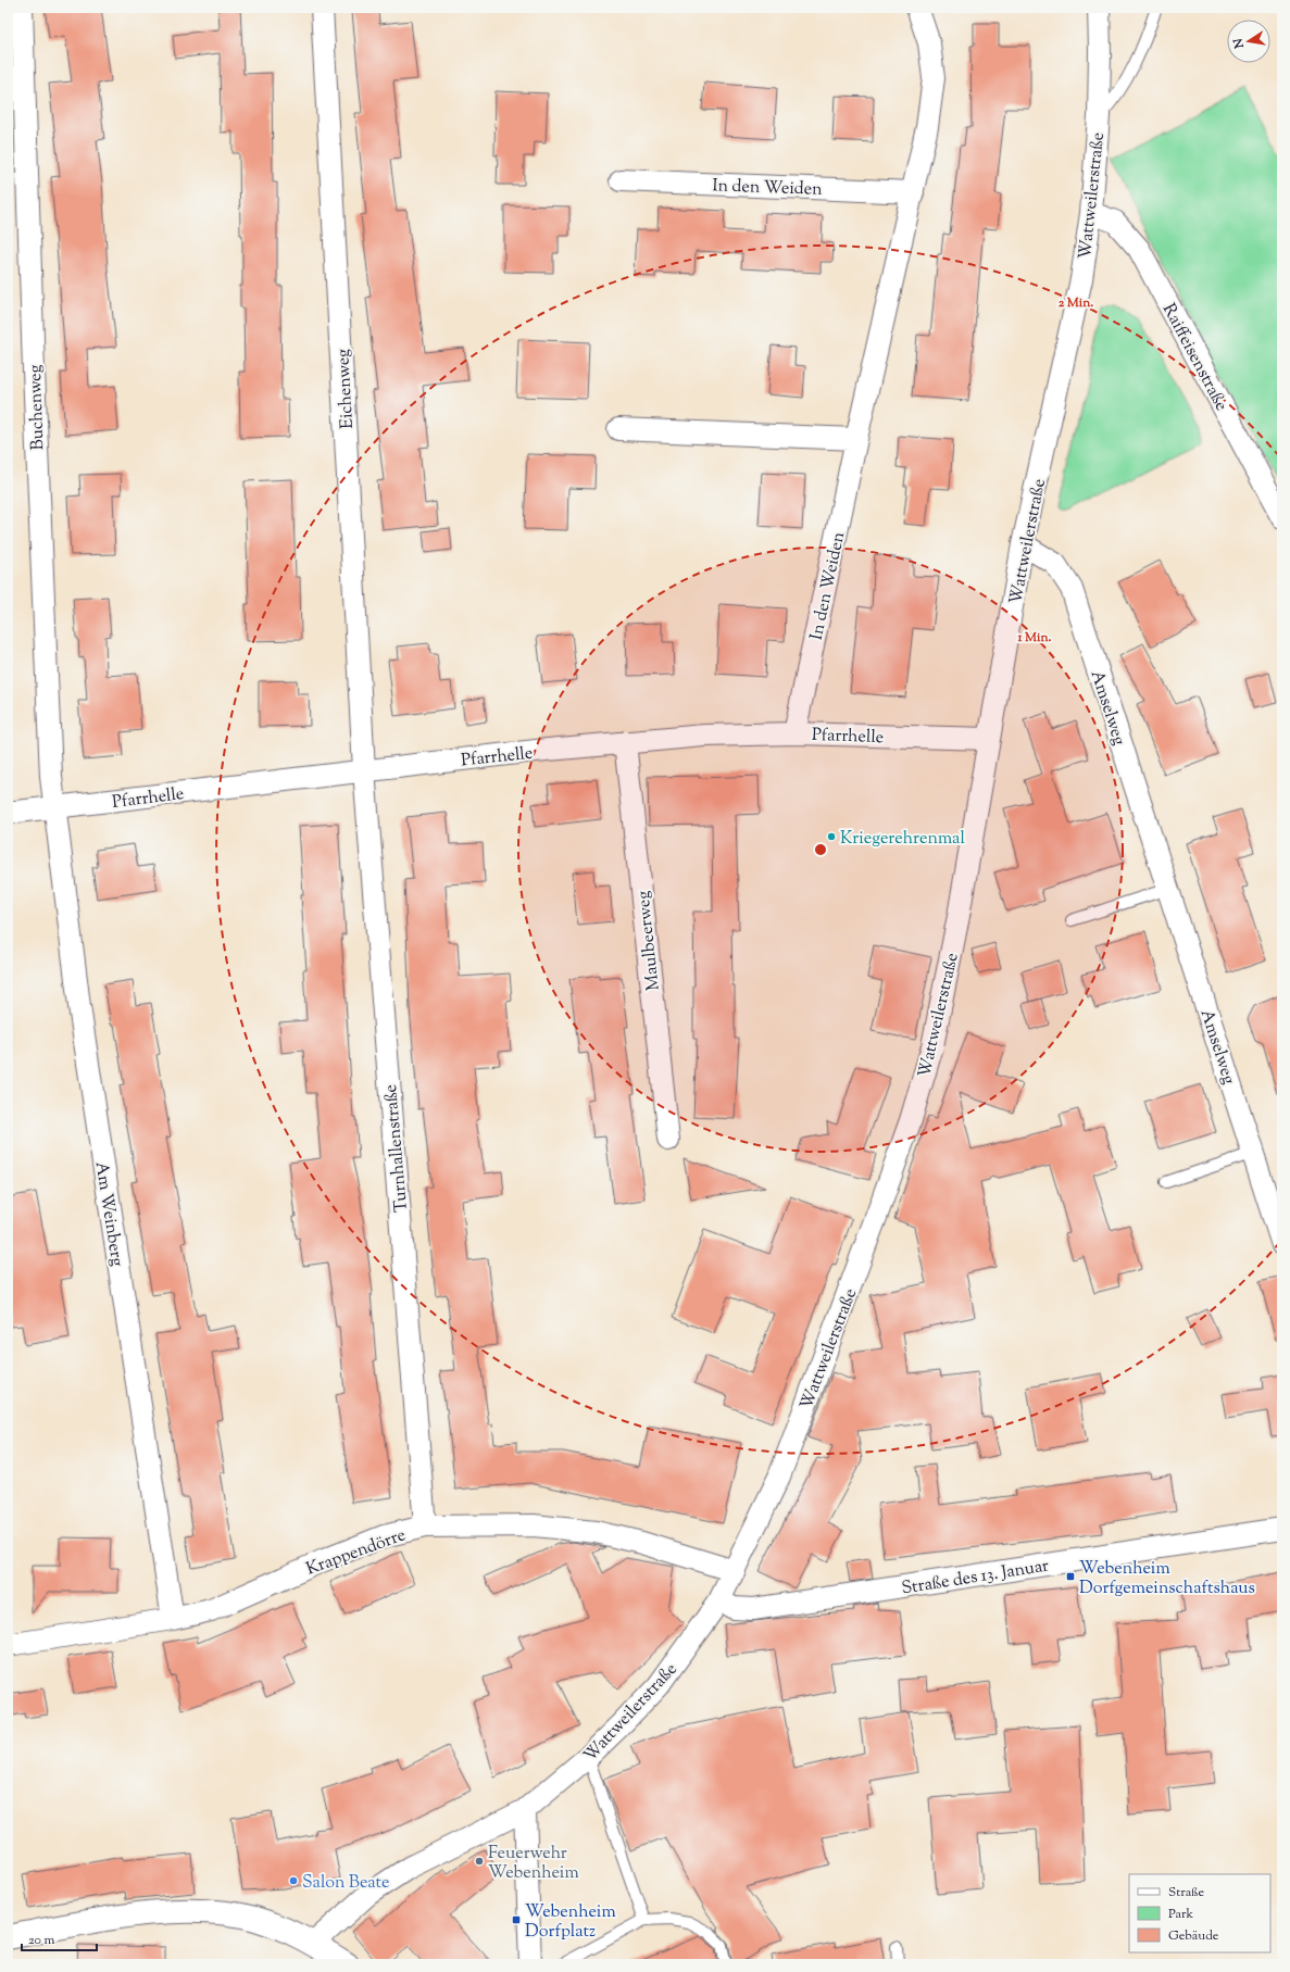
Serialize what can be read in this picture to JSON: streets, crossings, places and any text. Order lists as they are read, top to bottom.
{
  "streets": {
    "street": [
      "In den Weiden",
      "Wattweilerstraße",
      "Raiffeisenstraße",
      "Eichenweg",
      "Buchenweg",
      "Amselweg",
      "Pfarrhelle",
      "Maulbeerweg",
      "Turnhallenstraße",
      "Am Weinberg",
      "Krappendörre",
      "Straße des 13. Januar"
    ]
  },
  "crossings": [
    ["In den Weiden", "Pfarrhelle"],
    ["Wattweilerstraße", "Raiffeisenstraße"],
    ["Wattweilerstraße", "Amselweg"],
    ["Wattweilerstraße", "Pfarrhelle"],
    ["Wattweilerstraße", "Krappendörre"],
    ["Wattweilerstraße", "Straße des 13. Januar"],
    ["Eichenweg", "Pfarrhelle"],
    ["Eichenweg", "Turnhallenstraße"],
    ["Buchenweg", "Pfarrhelle"],
    ["Buchenweg", "Am Weinberg"],
    ["Pfarrhelle", "Maulbeerweg"],
    ["Pfarrhelle", "Turnhallenstraße"],
    ["Pfarrhelle", "Am Weinberg"],
    ["Turnhallenstraße", "Krappendörre"],
    ["Am Weinberg", "Krappendörre"]
  ],
  "places": {
    "other": ["Kriegerehrenmal", "Feuerwehr Webenheim", "Salon Beate"],
    "transit": ["Webenheim Dorfgemeinschaftshaus", "Webenheim Dorfplatz"]
  },
  "legend": ["Straße", "Park", "Gebäude"],
  "scale_bar": "20 m",
  "north": "left",
  "rings": ["2 Min.", "1 Min."]
}
